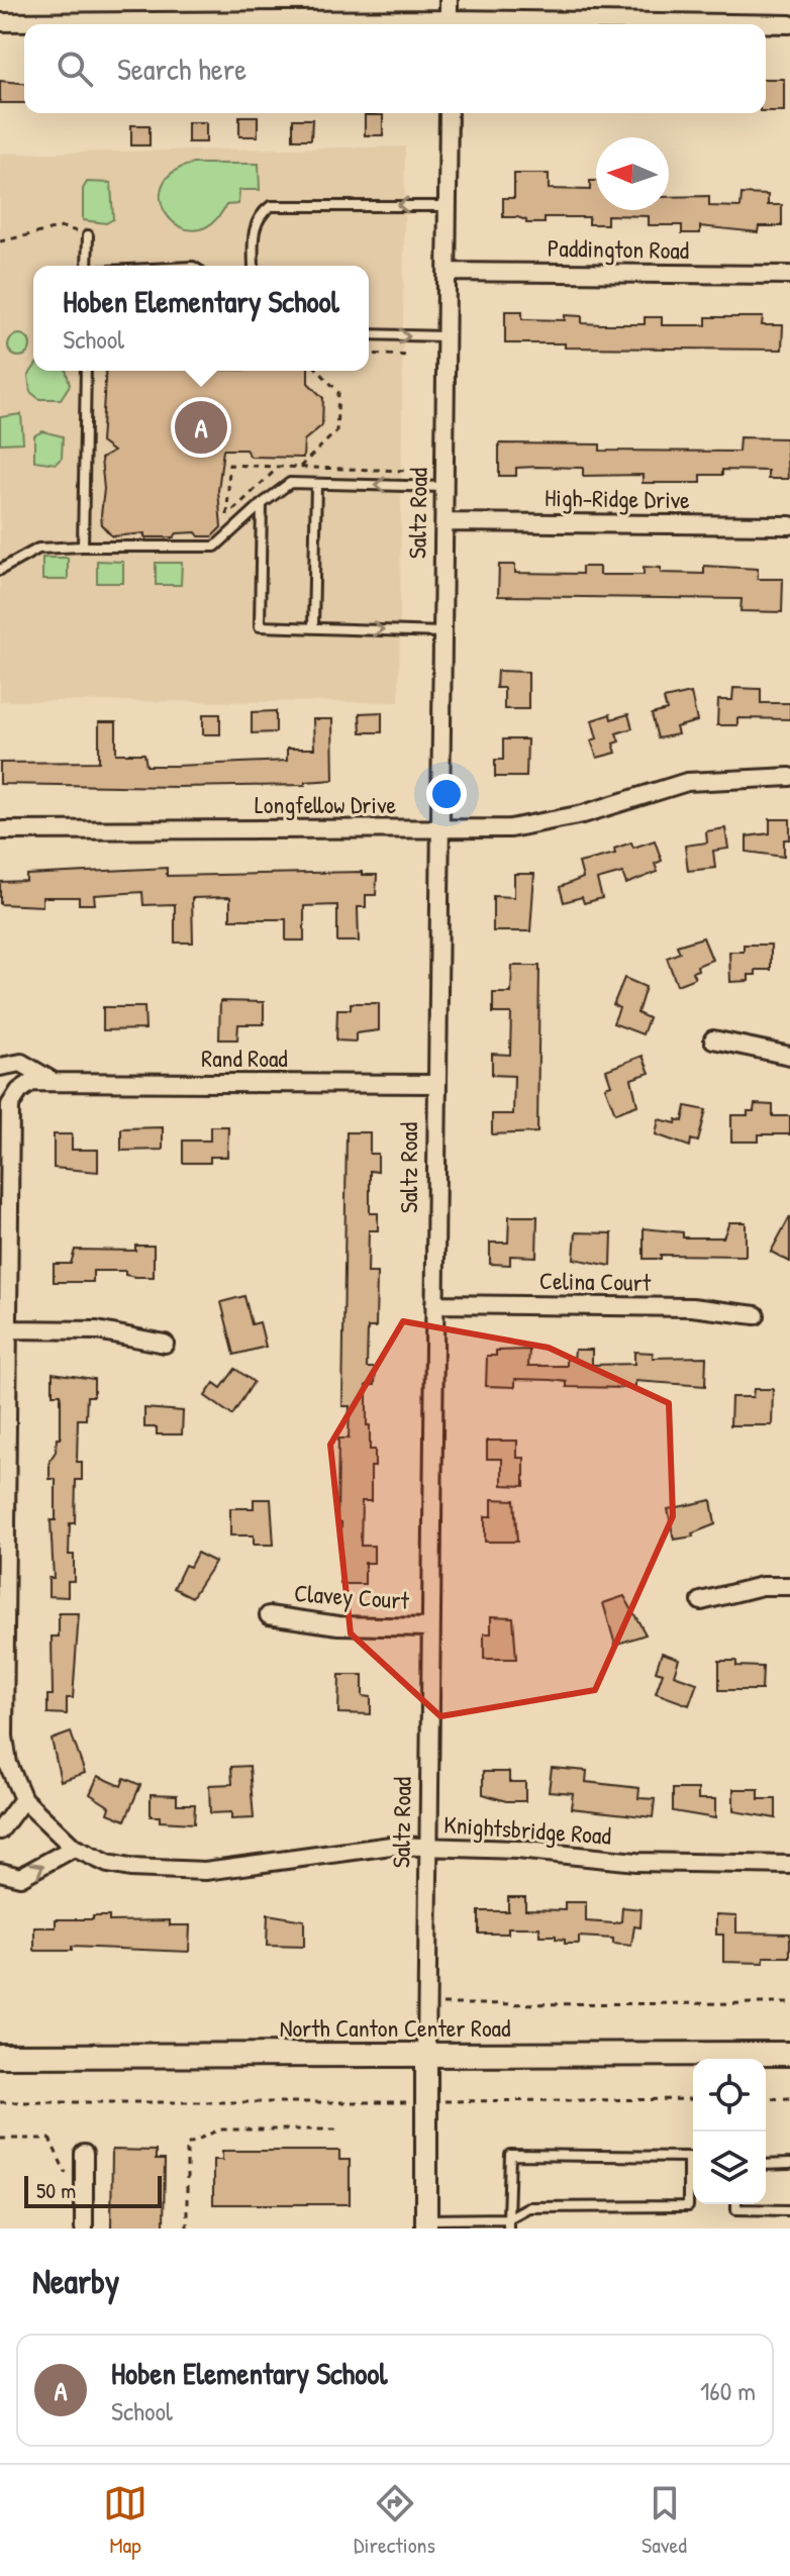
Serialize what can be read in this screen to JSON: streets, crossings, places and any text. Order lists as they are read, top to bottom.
{
  "streets": {
    "main road": ["North Canton Center Road"],
    "street": [
      "Paddington Road",
      "High-Ridge Drive",
      "Saltz Road",
      "Longfellow Drive",
      "Rand Road",
      "Celina Court",
      "Clavey Court",
      "Knightsbridge Road"
    ]
  },
  "crossings": [
    ["Paddington Road", "Saltz Road"],
    ["High-Ridge Drive", "Saltz Road"],
    ["Saltz Road", "Longfellow Drive"],
    ["Saltz Road", "Rand Road"],
    ["Saltz Road", "Celina Court"],
    ["Saltz Road", "Clavey Court"],
    ["Saltz Road", "Knightsbridge Road"],
    ["Saltz Road", "North Canton Center Road"]
  ],
  "scale_bar": "50 m",
  "north": "left",
  "page": {
    "search": "Search here",
    "popup": ["Hoben Elementary School", "School"],
    "pins": "A",
    "scale": "50 m",
    "heading": "Nearby",
    "list": [
      {
        "mark": "A",
        "name": "Hoben Elementary School",
        "note": "School",
        "value": "160 m"
      }
    ],
    "nav": ["Map", "Directions", "Saved"]
  }
}
